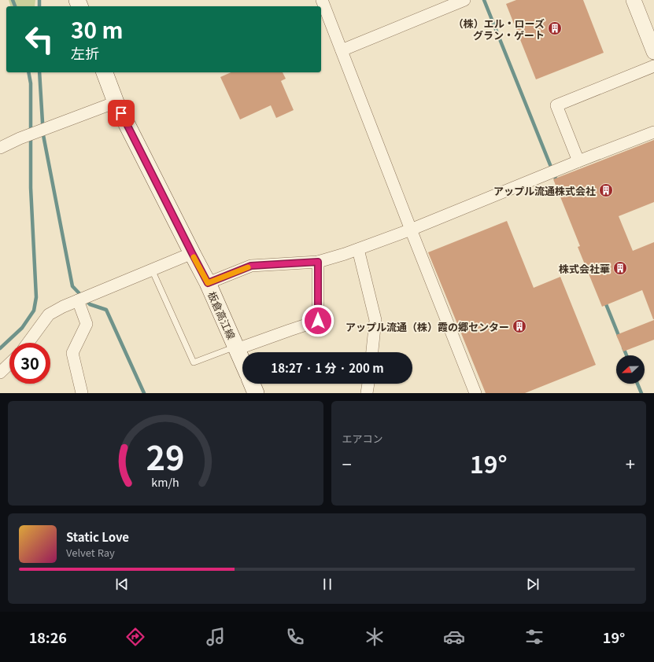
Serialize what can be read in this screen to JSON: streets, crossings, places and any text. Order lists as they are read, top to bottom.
{
  "streets": {
    "main road": ["板倉高江線"]
  },
  "places": {
    "building": [
      "（株）エル・ローズ グラン・ゲート",
      "アップル流通株式会社",
      "株式会社華",
      "アップル流通（株）霞の郷センター"
    ]
  },
  "north": "left",
  "page": {
    "turn": ["30 m", "左折"],
    "limit": "30",
    "trip": "18:27 · 1 分 · 200 m",
    "tile": "エアコン",
    "heat": ["−", "19°", "+"],
    "song": ["Static Love", "Velvet Ray"],
    "tabs": ["18:26", "19°"],
    "gauge": ["29", "km/h"]
  }
}
